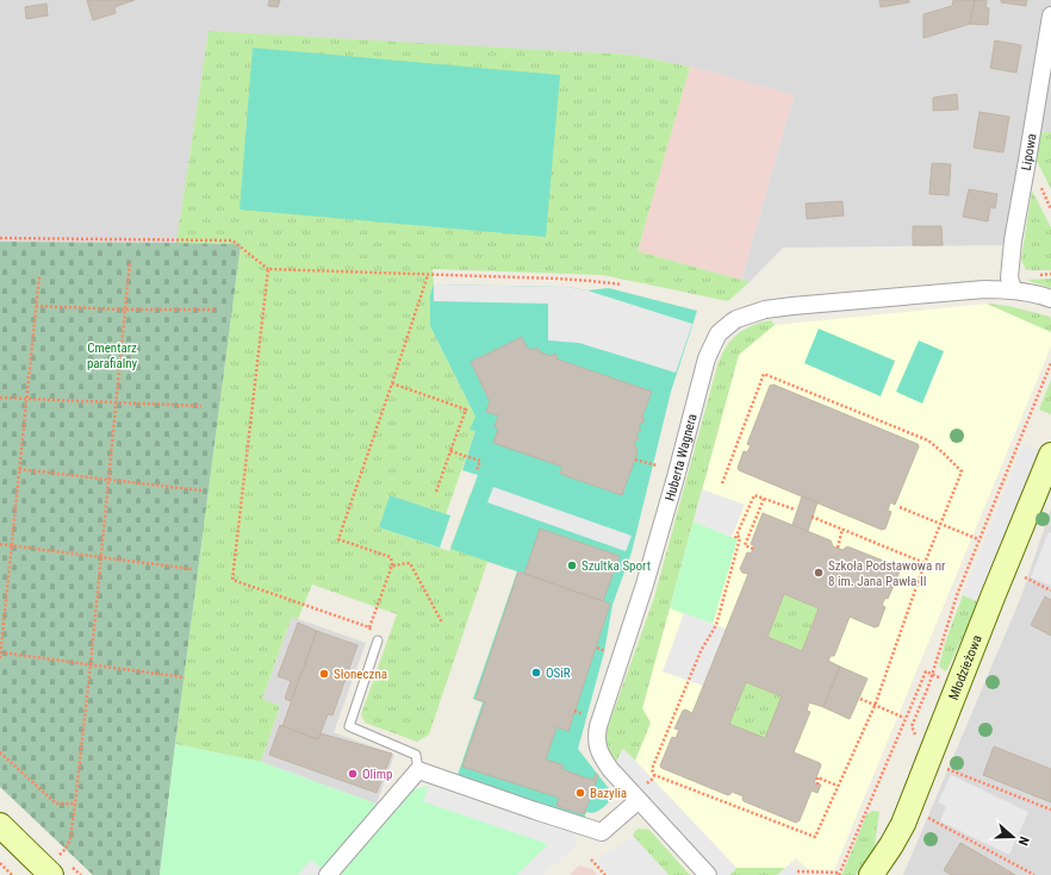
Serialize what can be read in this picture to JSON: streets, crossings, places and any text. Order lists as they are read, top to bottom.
{
  "streets": {
    "street": ["Lipowa", "Huberta Wagnera", "Młodzieżowa"]
  },
  "crossings": [
    ["Lipowa", "Huberta Wagnera"]
  ],
  "parks": ["Cmentarz parafialny"],
  "places": [
    "Szultka Sport",
    "Szkoła Podstawowa nr 8 im. Jana Pawła II",
    "OSiR",
    "Słoneczna",
    "Olimp",
    "Bazylia"
  ],
  "north": "right"
}
